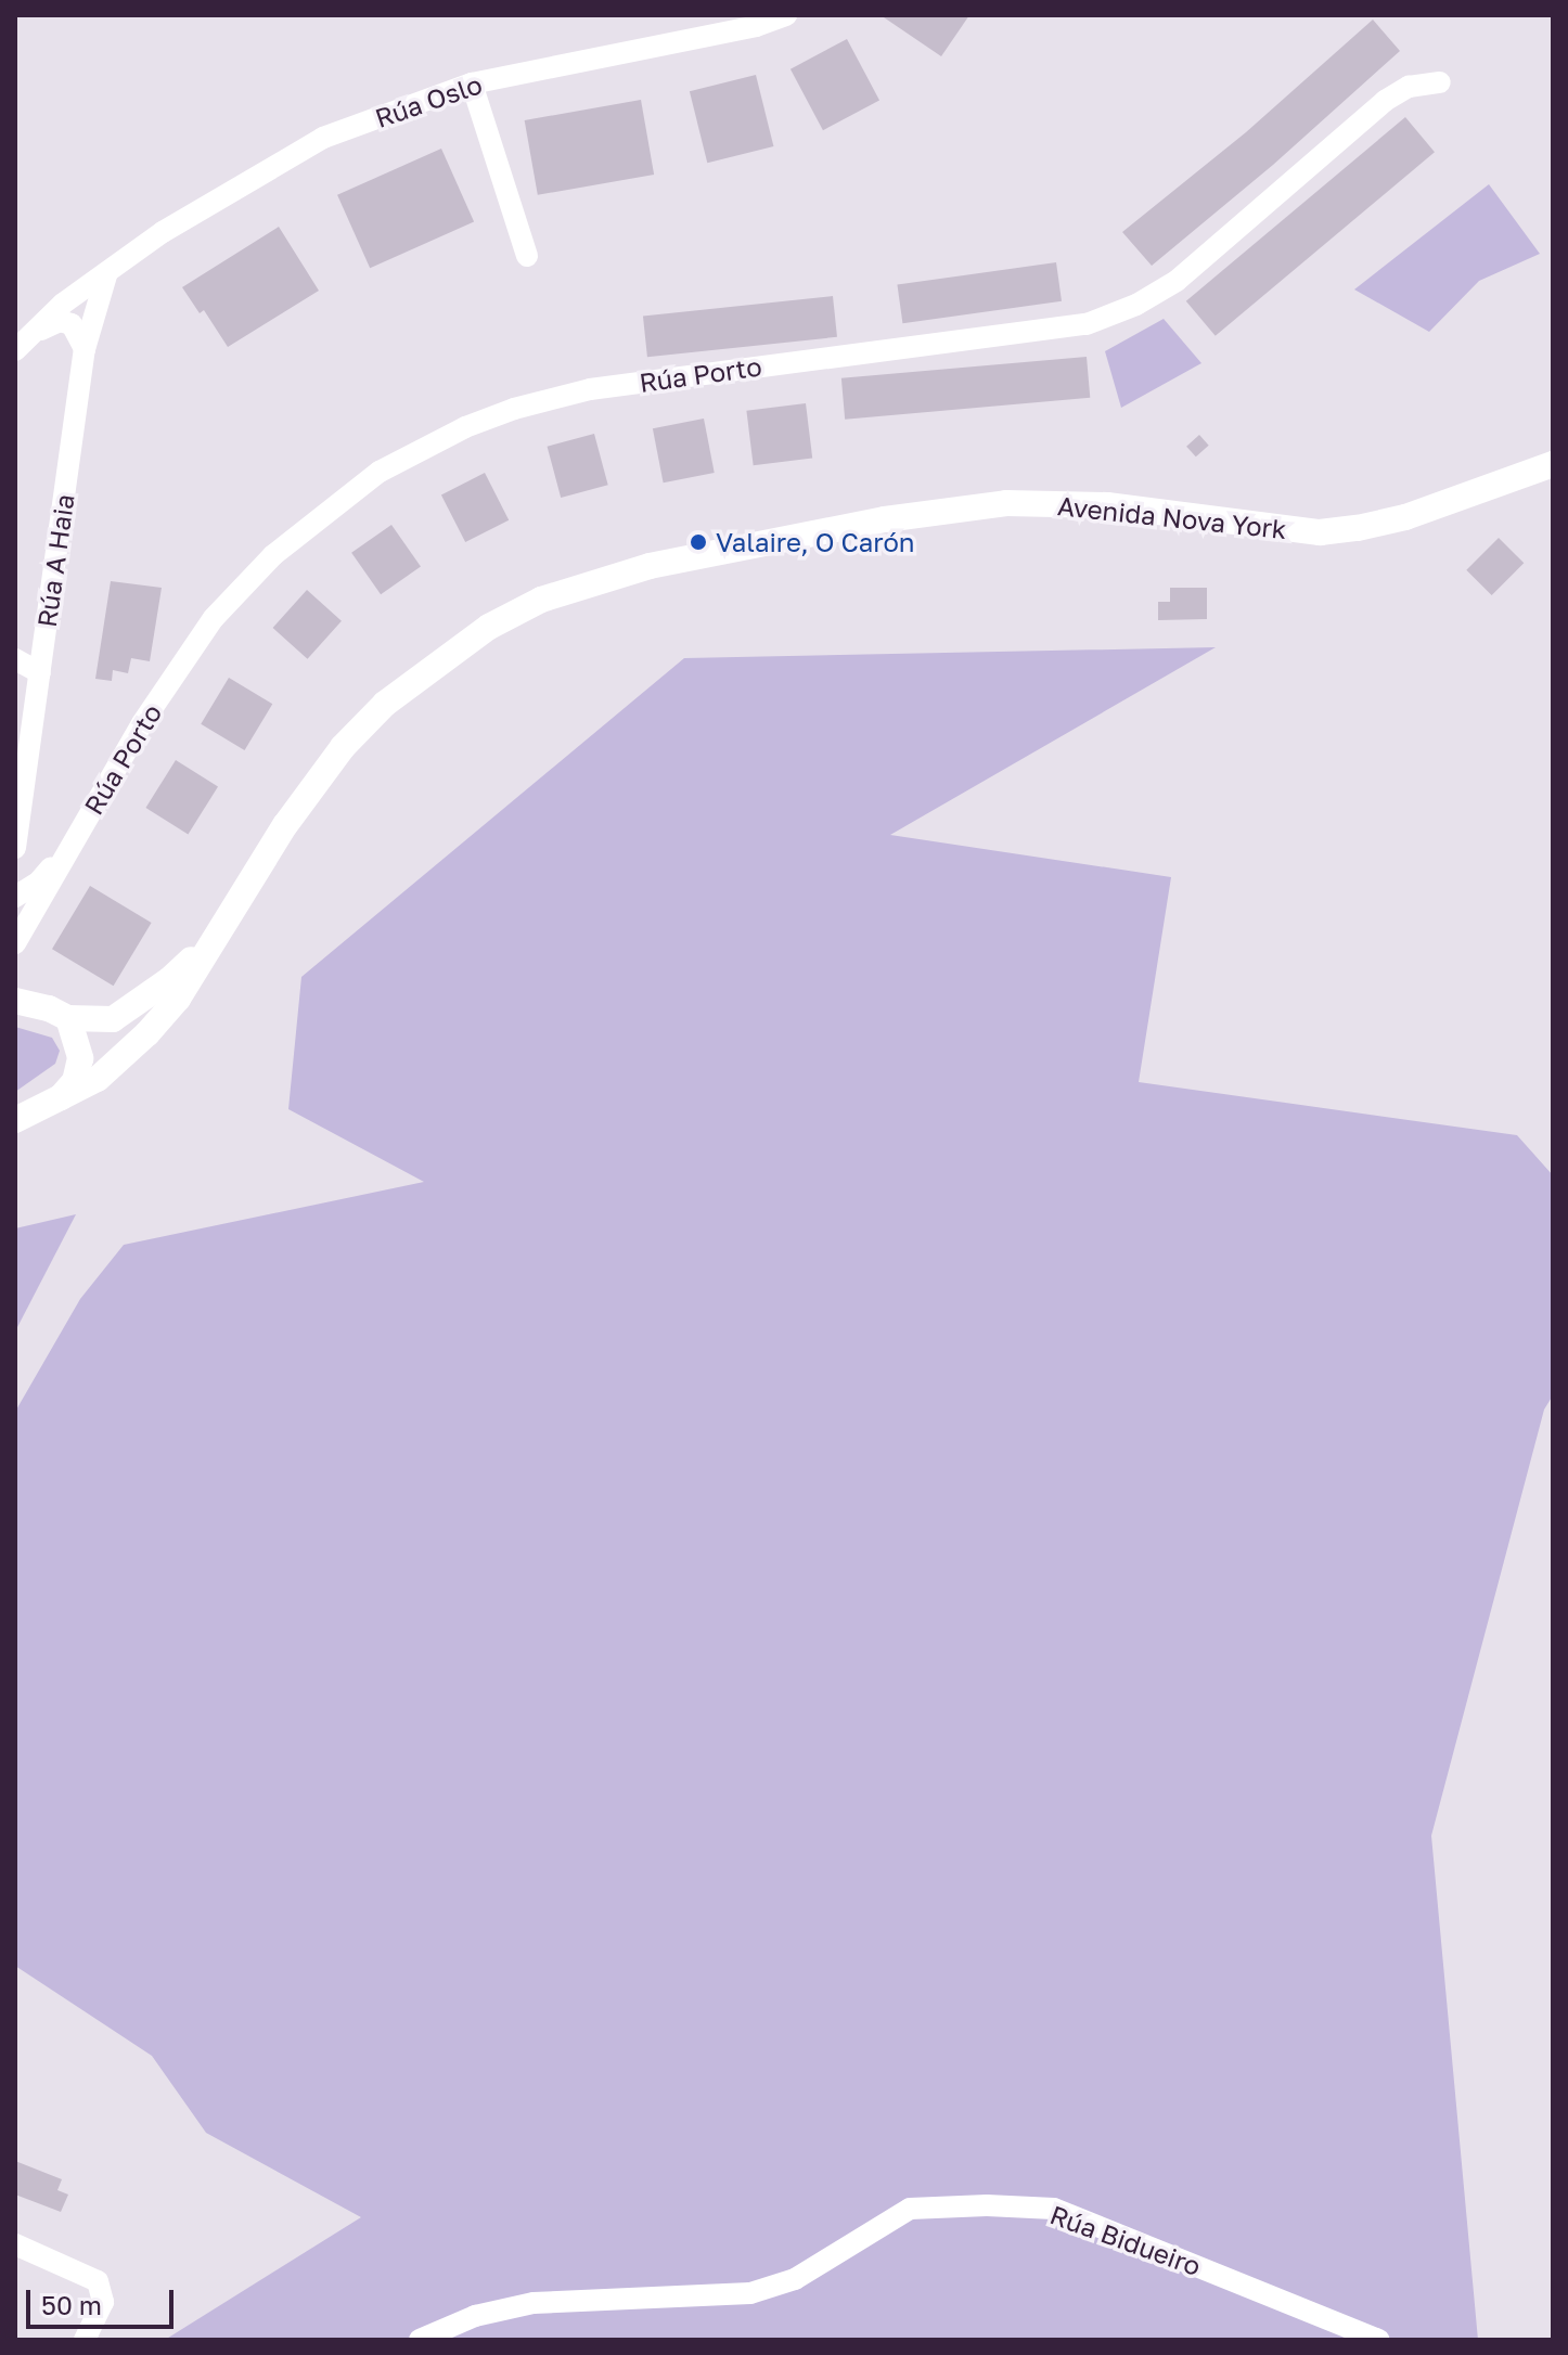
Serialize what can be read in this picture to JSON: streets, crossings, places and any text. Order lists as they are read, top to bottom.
{
  "streets": {
    "street": [
      "Rúa Oslo",
      "Rúa Porto",
      "Avenida Nova York",
      "Rúa A Haia",
      "Rúa Bidueiro"
    ]
  },
  "crossings": [
    ["Rúa Oslo", "Rúa A Haia"],
    ["Rúa Porto", "Rúa A Haia"]
  ],
  "places": ["Valaire, O Carón"],
  "scale_bar": "50 m"
}
